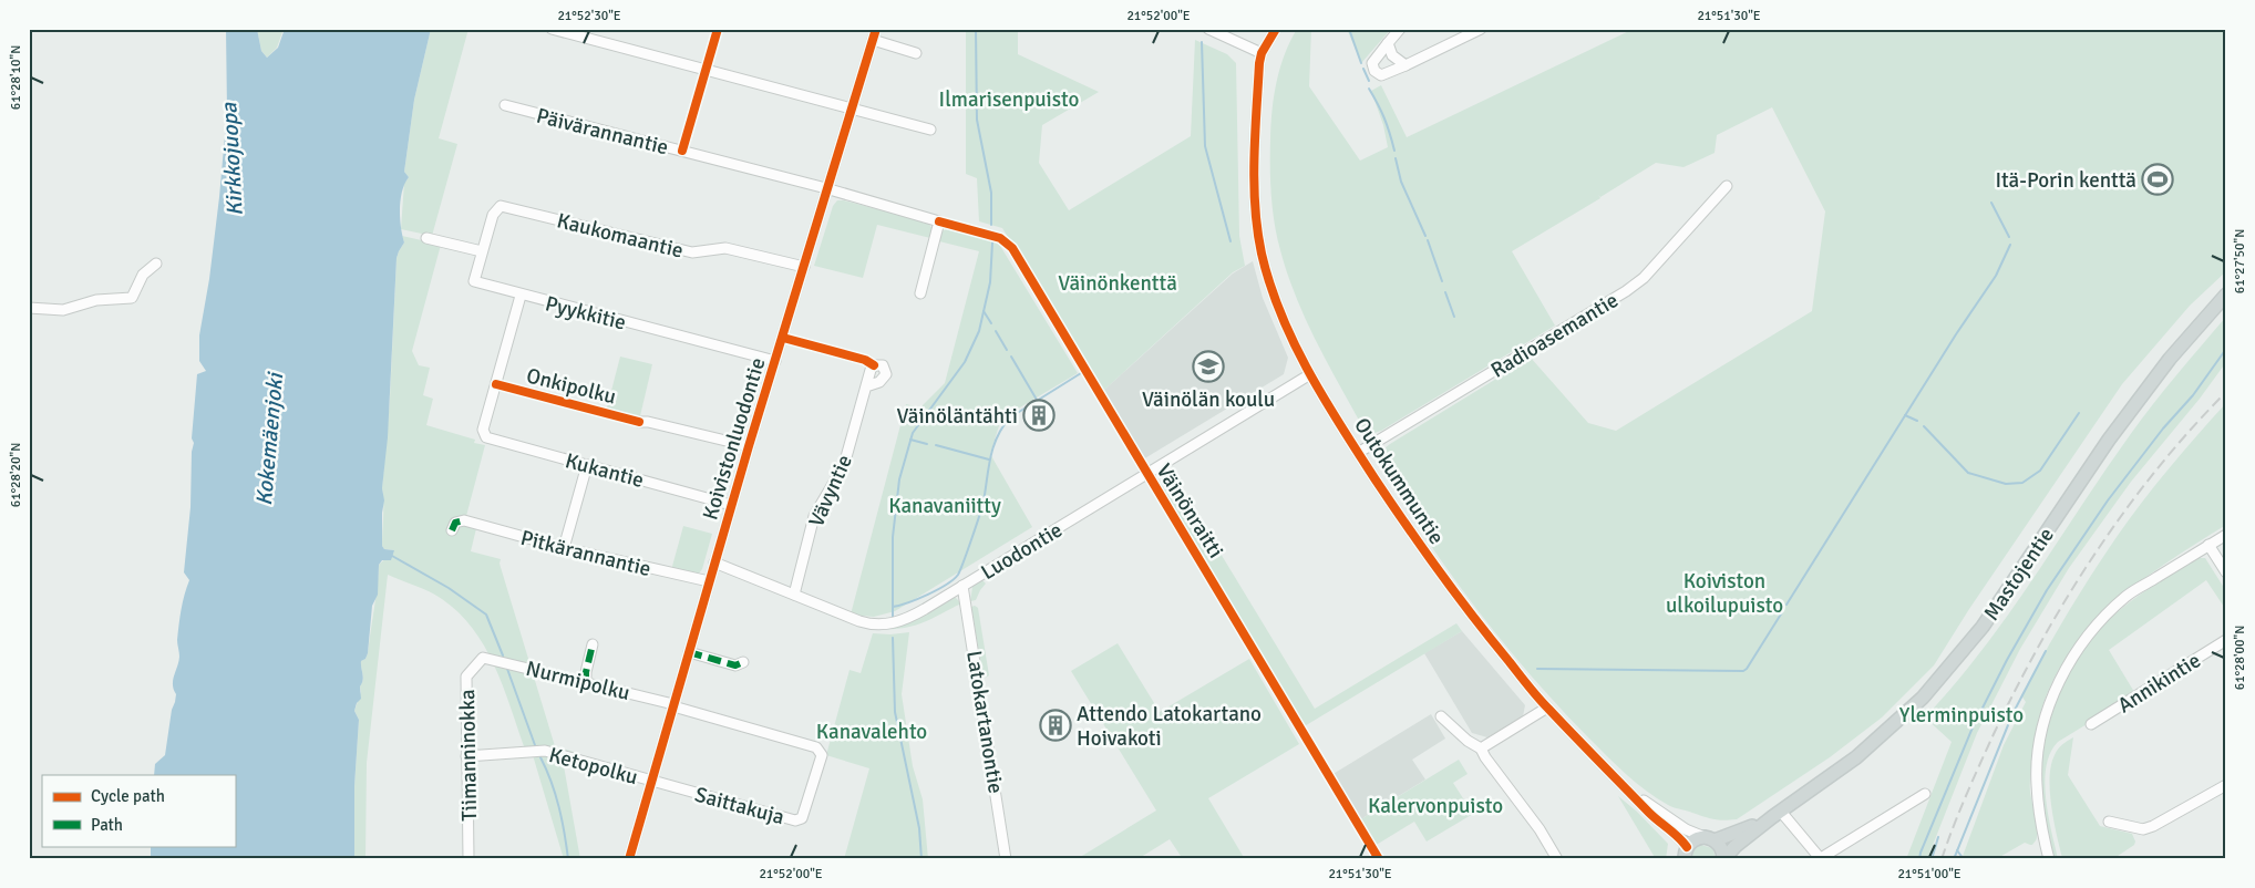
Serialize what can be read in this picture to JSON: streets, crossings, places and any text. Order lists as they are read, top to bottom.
{
  "streets": {
    "main road": ["Mastojentie"],
    "street": [
      "Päivärannantie",
      "Kaukomaantie",
      "Pyykkitie",
      "Radioasemantie",
      "Onkipolku",
      "Koivistonluodontie",
      "Kukantie",
      "Outokummuntie",
      "Vävyntie",
      "Luodontie",
      "Pitkärannantie",
      "Nurmipolku",
      "Annikintie",
      "Latokartanontie",
      "Tiimanninokka",
      "Ketopolku",
      "Saittakuja"
    ],
    "cycle path": ["Väinönraitti"]
  },
  "crossings": [
    ["Päivärannantie", "Koivistonluodontie"],
    ["Kaukomaantie", "Pyykkitie"],
    ["Kaukomaantie", "Koivistonluodontie"],
    ["Pyykkitie", "Koivistonluodontie"],
    ["Pyykkitie", "Kukantie"],
    ["Radioasemantie", "Outokummuntie"],
    ["Onkipolku", "Koivistonluodontie"],
    ["Koivistonluodontie", "Kukantie"],
    ["Koivistonluodontie", "Luodontie"],
    ["Koivistonluodontie", "Pitkärannantie"],
    ["Koivistonluodontie", "Nurmipolku"],
    ["Koivistonluodontie", "Ketopolku"],
    ["Koivistonluodontie", "Saittakuja"],
    ["Outokummuntie", "Luodontie"],
    ["Outokummuntie", "Mastojentie"],
    ["Vävyntie", "Luodontie"],
    ["Luodontie", "Latokartanontie"],
    ["Nurmipolku", "Tiimanninokka"],
    ["Nurmipolku", "Saittakuja"],
    ["Tiimanninokka", "Ketopolku"],
    ["Ketopolku", "Saittakuja"]
  ],
  "water": ["Kirkkojuopa", "Kokemäenjoki"],
  "parks": [
    "Ilmarisenpuisto",
    "Väinönkenttä",
    "Kanavaniitty",
    "Koiviston ulkoilupuisto",
    "Ylerminpuisto",
    "Kanavalehto",
    "Kalervonpuisto"
  ],
  "places": {
    "sports": ["Itä-Porin kenttä"],
    "school or university": ["Väinölän koulu"],
    "building": ["Väinöläntähti", "Attendo Latokartano Hoivakoti"]
  },
  "legend": ["Cycle path", "Path"],
  "coordinates": [
    "21°52'30\"E",
    "21°52'00\"E",
    "21°51'30\"E",
    "61°28'10\"N",
    "61°27'50\"N",
    "61°28'20\"N",
    "61°28'00\"N",
    "21°51'00\"E"
  ]
}
